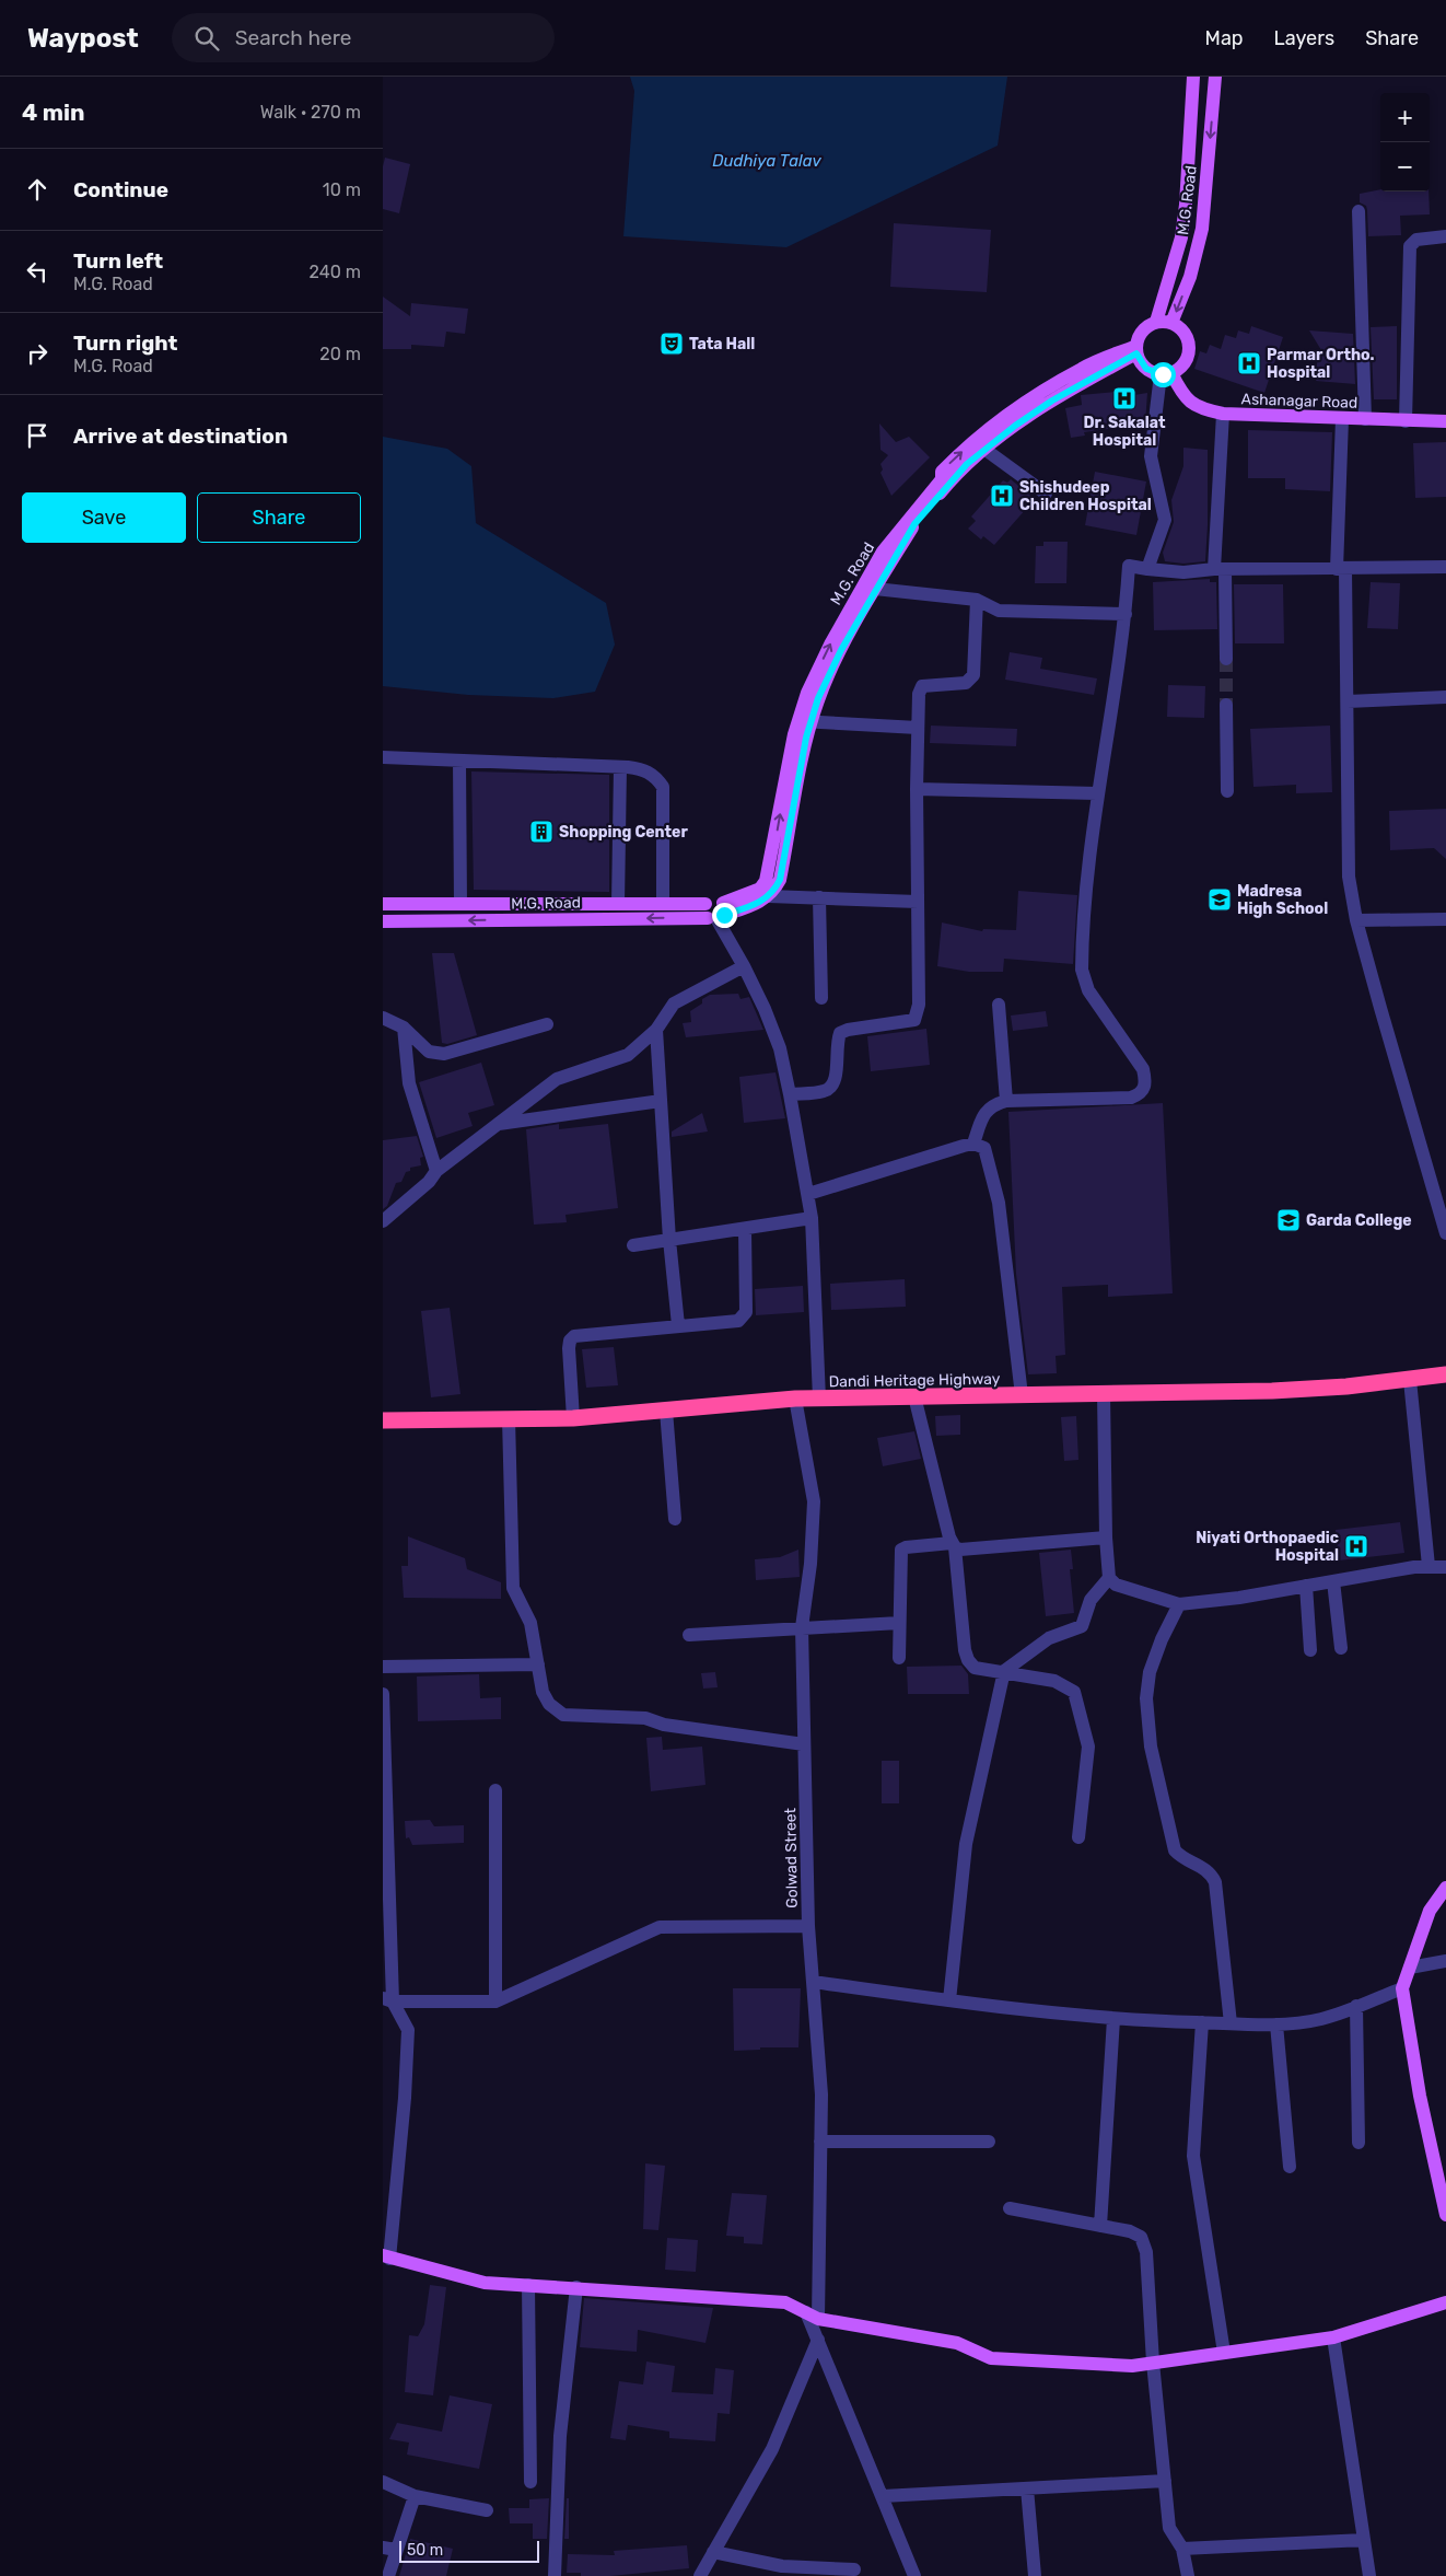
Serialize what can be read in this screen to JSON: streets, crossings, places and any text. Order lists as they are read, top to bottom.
{
  "streets": {
    "highway": ["Dandi Heritage Highway"],
    "main road": ["M.G. Road", "Ashanagar Road"],
    "street": ["Golwad Street"]
  },
  "crossings": [
    ["M.G. Road", "Ashanagar Road"],
    ["Dandi Heritage Highway", "Golwad Street"]
  ],
  "water": ["Dudhiya Talav"],
  "places": {
    "theatre": ["Tata Hall"],
    "hospital": [
      "Parmar Ortho. Hospital",
      "Dr. Sakalat Hospital",
      "Shishudeep Children Hospital",
      "Niyati Orthopaedic Hospital"
    ],
    "building": ["Shopping Center"],
    "school or university": ["Madresa High School", "Garda College"]
  },
  "scale_bar": "50 m",
  "page": {
    "header": "Waypost",
    "search": "Search here",
    "nav": ["Map", "Layers", "Share"],
    "heading": ["4 min", "Walk · 270 m"],
    "map_buttons": ["+", "−"],
    "list": [
      ["Continue", "10 m"],
      ["Turn left", "M.G. Road", "240 m"],
      ["Turn right", "M.G. Road", "20 m"],
      "Arrive at destination"
    ],
    "buttons": ["Save", "Share"],
    "scale": "50 m"
  }
}
